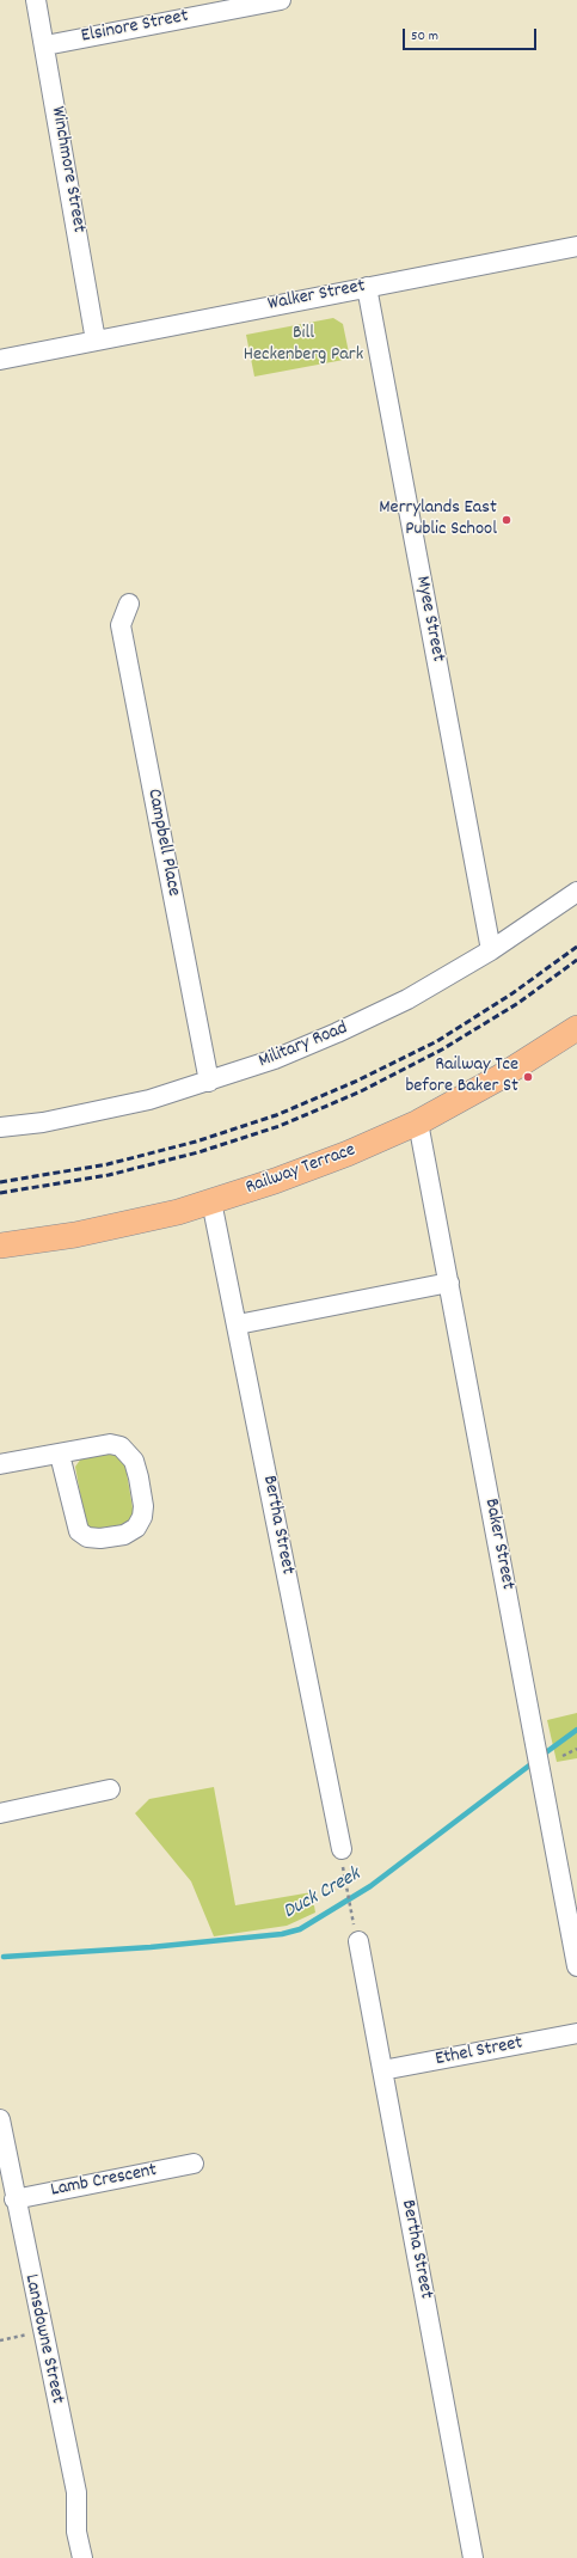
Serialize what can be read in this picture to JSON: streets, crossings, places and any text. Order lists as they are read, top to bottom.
{
  "streets": {
    "main road": ["Railway Terrace"],
    "street": [
      "Elsinore Street",
      "Winchmore Street",
      "Walker Street",
      "Myee Street",
      "Campbell Place",
      "Military Road",
      "Bertha Street",
      "Baker Street",
      "Ethel Street",
      "Lamb Crescent",
      "Lansdowne Street"
    ]
  },
  "crossings": [
    ["Elsinore Street", "Winchmore Street"],
    ["Winchmore Street", "Walker Street"],
    ["Walker Street", "Myee Street"],
    ["Myee Street", "Military Road"],
    ["Campbell Place", "Military Road"],
    ["Railway Terrace", "Bertha Street"],
    ["Railway Terrace", "Baker Street"],
    ["Bertha Street", "Ethel Street"],
    ["Lamb Crescent", "Lansdowne Street"]
  ],
  "water": ["Duck Creek"],
  "parks": ["Bill Heckenberg Park"],
  "places": ["Merrylands East Public School", "Railway Tce before Baker St"],
  "scale_bar": "50 m"
}
